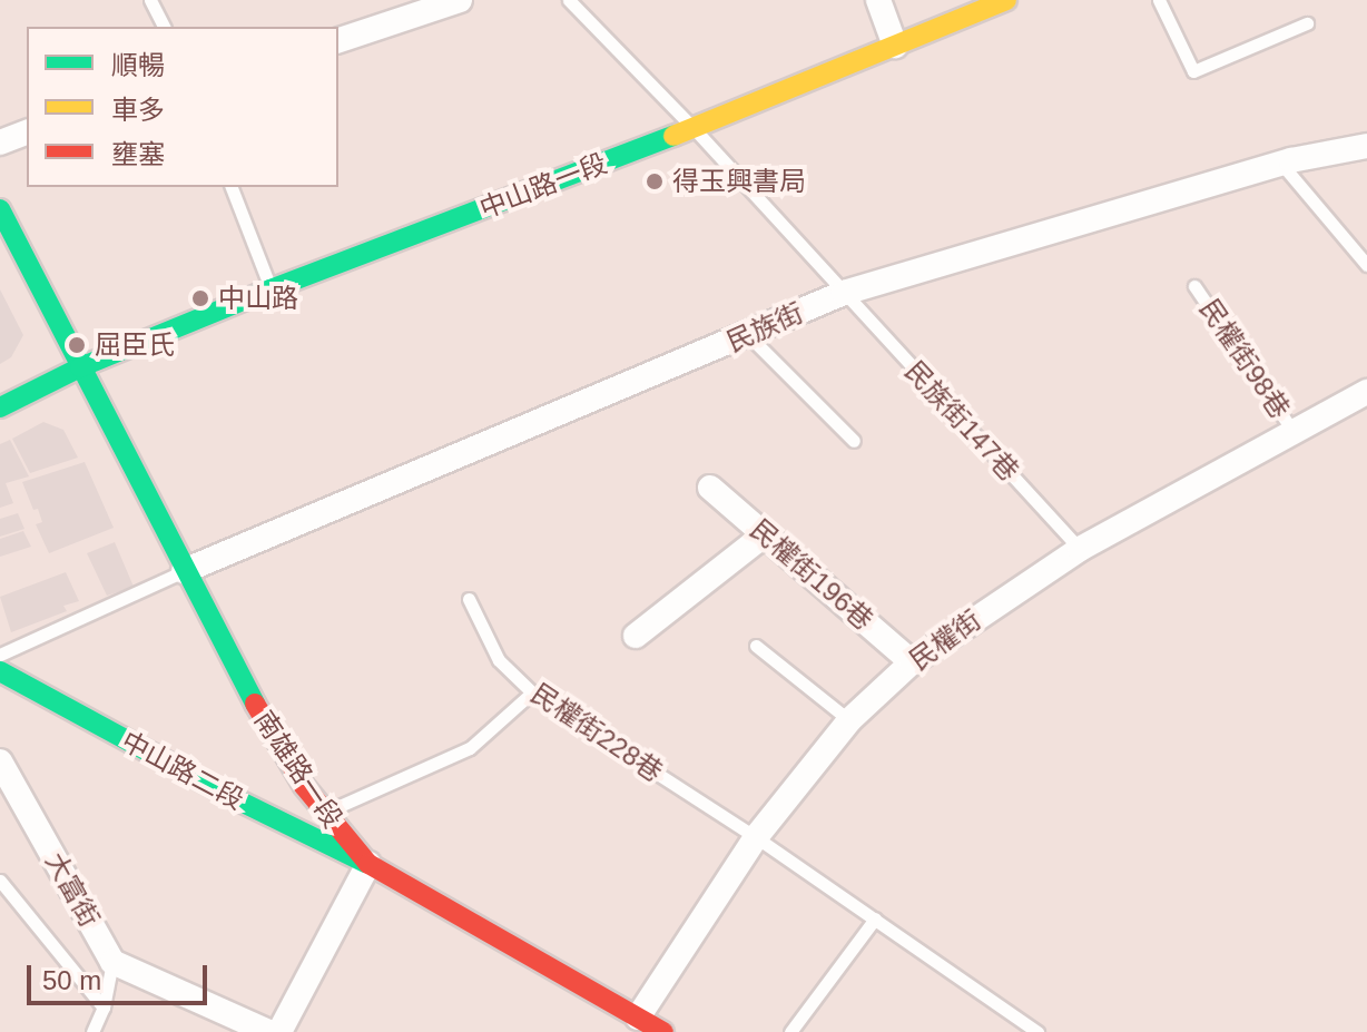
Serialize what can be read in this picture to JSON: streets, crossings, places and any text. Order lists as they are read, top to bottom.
{
  "streets": {
    "street": [
      "中山路一段",
      "民族街",
      "民權街196巷",
      "民權街",
      "南雄路一段",
      "中山路二段",
      "大富街"
    ],
    "lane": ["民權街98巷", "民族街147巷", "民權街228巷"]
  },
  "crossings": [
    ["中山路一段", "民族街147巷"],
    ["中山路一段", "南雄路一段"],
    ["民族街", "民族街147巷"],
    ["民族街", "南雄路一段"],
    ["民權街98巷", "民權街"],
    ["民族街147巷", "民權街"],
    ["民權街196巷", "民權街"],
    ["民權街", "民權街228巷"],
    ["民權街", "南雄路一段"],
    ["南雄路一段", "中山路二段"]
  ],
  "places": ["得玉興書局", "中山路", "屈臣氏"],
  "legend": ["順暢", "車多", "壅塞"],
  "scale_bar": "50 m"
}
